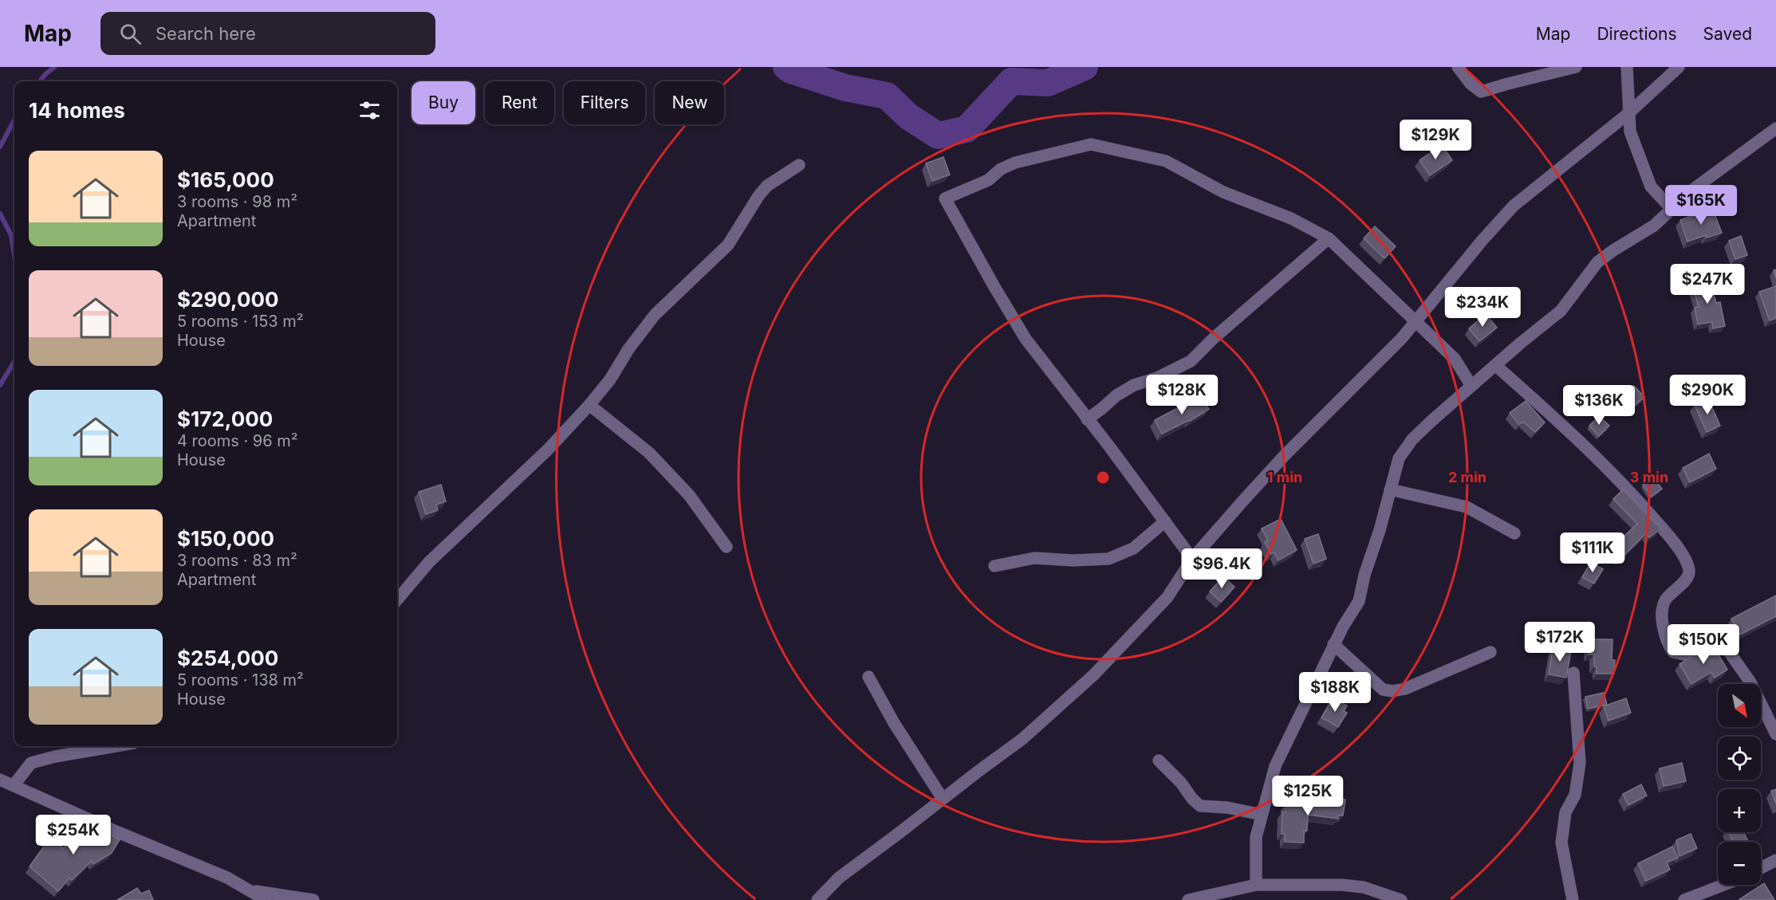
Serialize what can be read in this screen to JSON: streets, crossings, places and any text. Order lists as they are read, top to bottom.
{
  "north": "bottom right",
  "page": {
    "header": "Map",
    "search": "Search here",
    "nav": ["Map", "Directions", "Saved"],
    "chip": [
      "Buy",
      "Rent",
      "Filters",
      "New"
    ],
    "heading": "14 homes",
    "price": [
      "$129K",
      "$165K",
      "$247K",
      "$234K",
      "$128K",
      "$290K",
      "$136K",
      "$111K",
      "$96.4K",
      "$172K",
      "$150K",
      "$188K",
      "$125K",
      "$254K"
    ],
    "list": [
      {
        "name": "$165,000",
        "note": "3 rooms · 98 m² · Apartment"
      },
      {
        "name": "$290,000",
        "note": "5 rooms · 153 m² · House"
      },
      {
        "name": "$172,000",
        "note": "4 rooms · 96 m² · House"
      },
      {
        "name": "$150,000",
        "note": "3 rooms · 83 m² · Apartment"
      },
      {
        "name": "$254,000",
        "note": "5 rooms · 138 m² · House"
      }
    ],
    "map_buttons": ["+", "−"]
  },
  "rings": ["1 min", "2 min", "3 min"]
}
